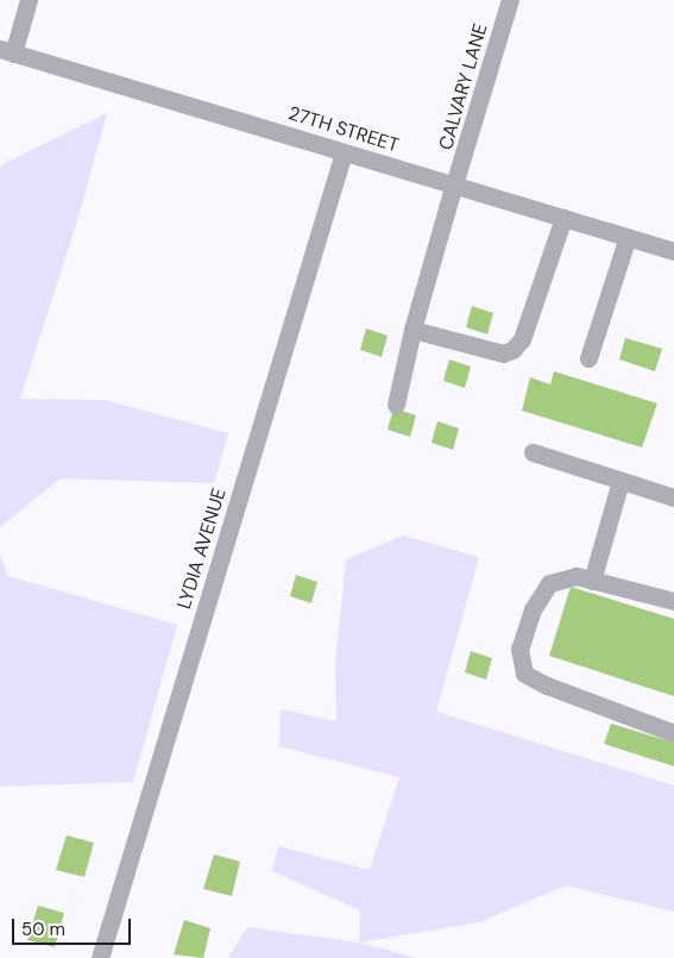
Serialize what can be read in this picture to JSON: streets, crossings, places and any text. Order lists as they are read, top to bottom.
{
  "streets": {
    "street": ["CALVARY LANE", "27TH STREET", "LYDIA AVENUE"]
  },
  "crossings": [
    ["CALVARY LANE", "27TH STREET"],
    ["27TH STREET", "LYDIA AVENUE"]
  ],
  "scale_bar": "50 m"
}
